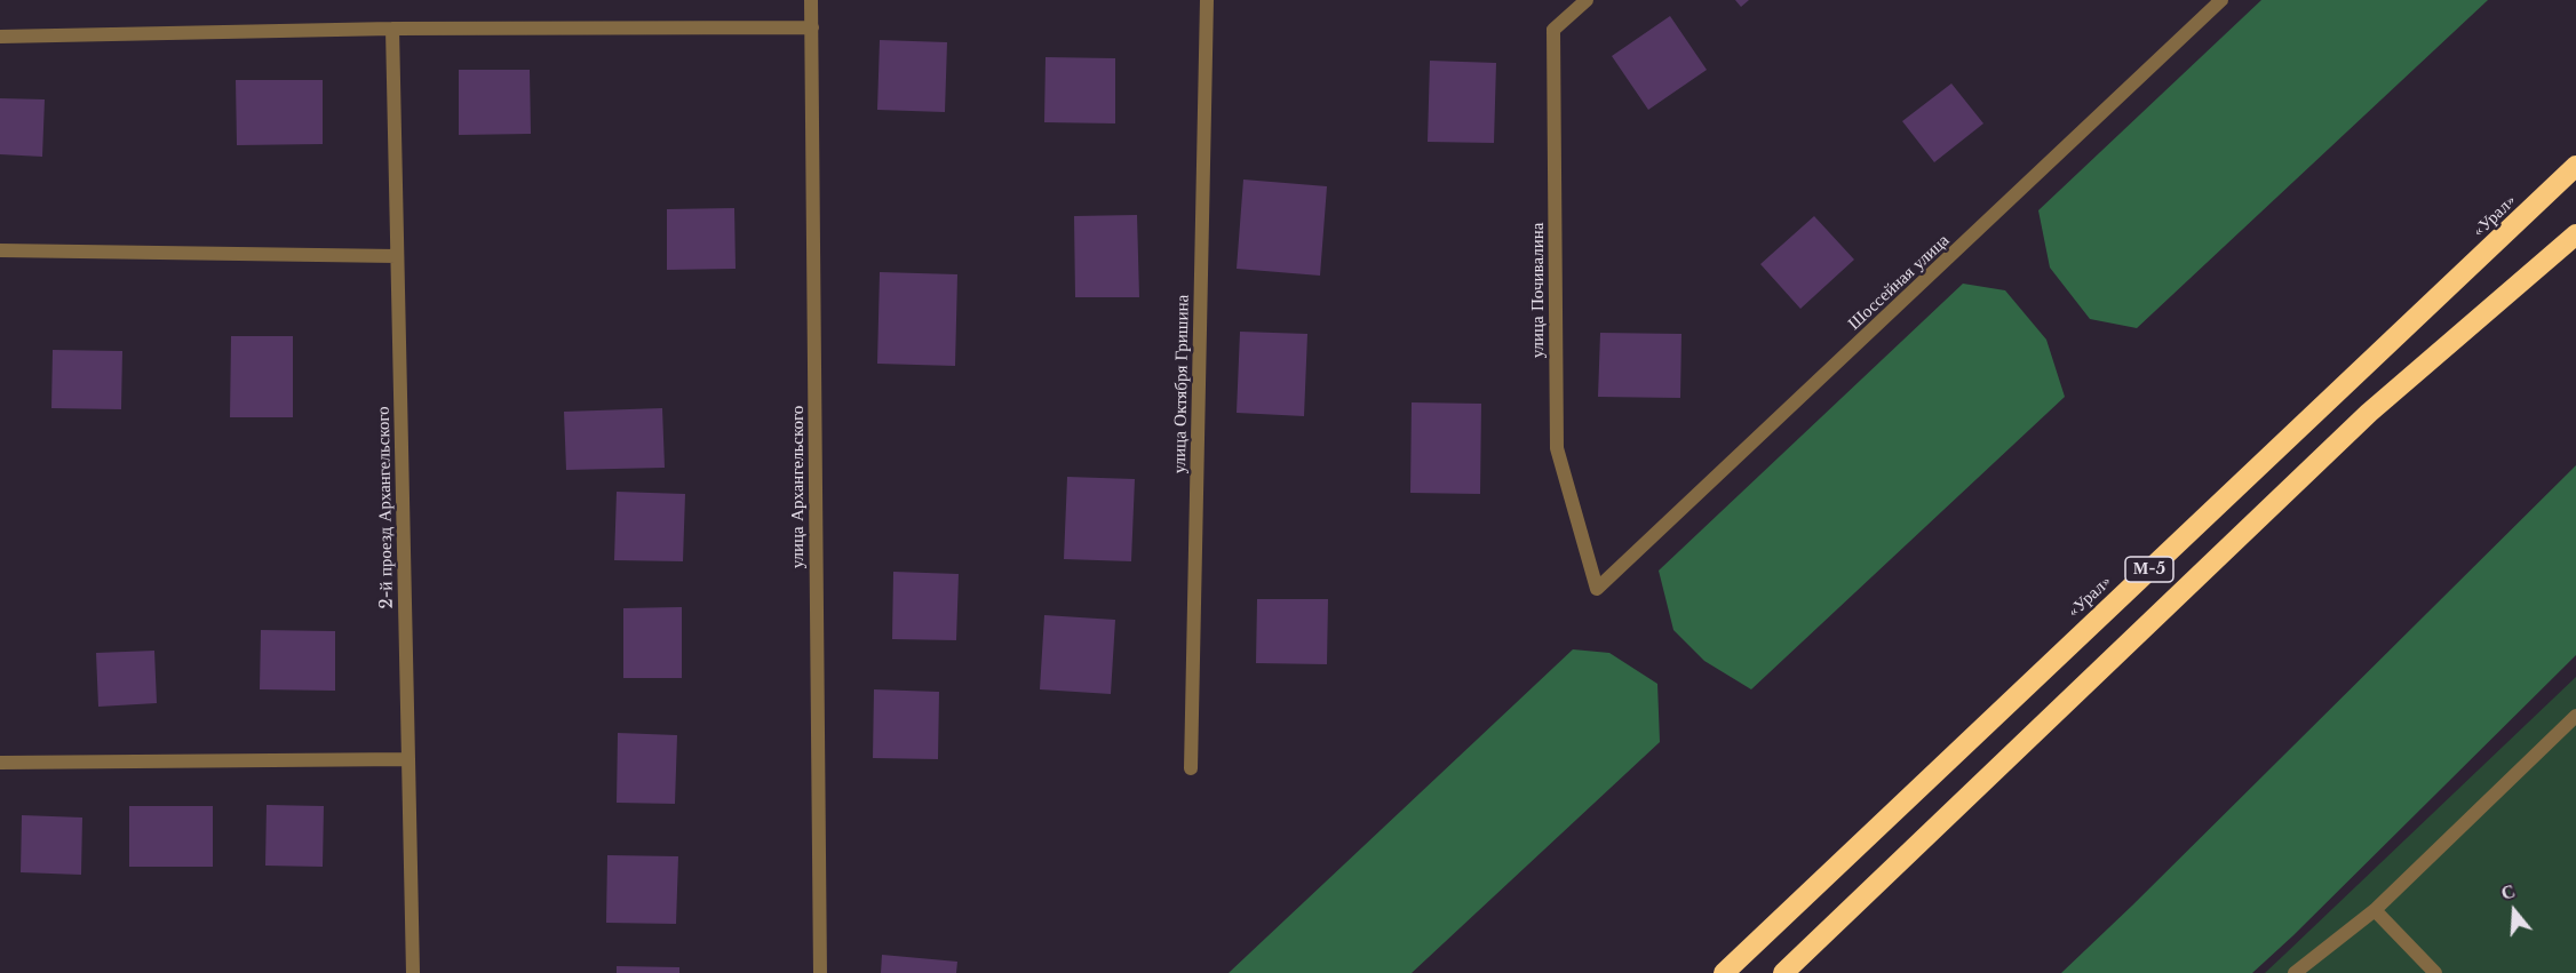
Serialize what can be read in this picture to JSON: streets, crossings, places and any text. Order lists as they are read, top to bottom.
{
  "streets": {
    "highway": ["«Урал»", "М-5"],
    "street": [
      "Шоссейная улица",
      "улица Почивалина",
      "улица Октября Гришина",
      "улица Архангельского",
      "2-й проезд Архангельского"
    ]
  },
  "crossings": [
    ["Шоссейная улица", "улица Почивалина"]
  ],
  "north": "top"
}
